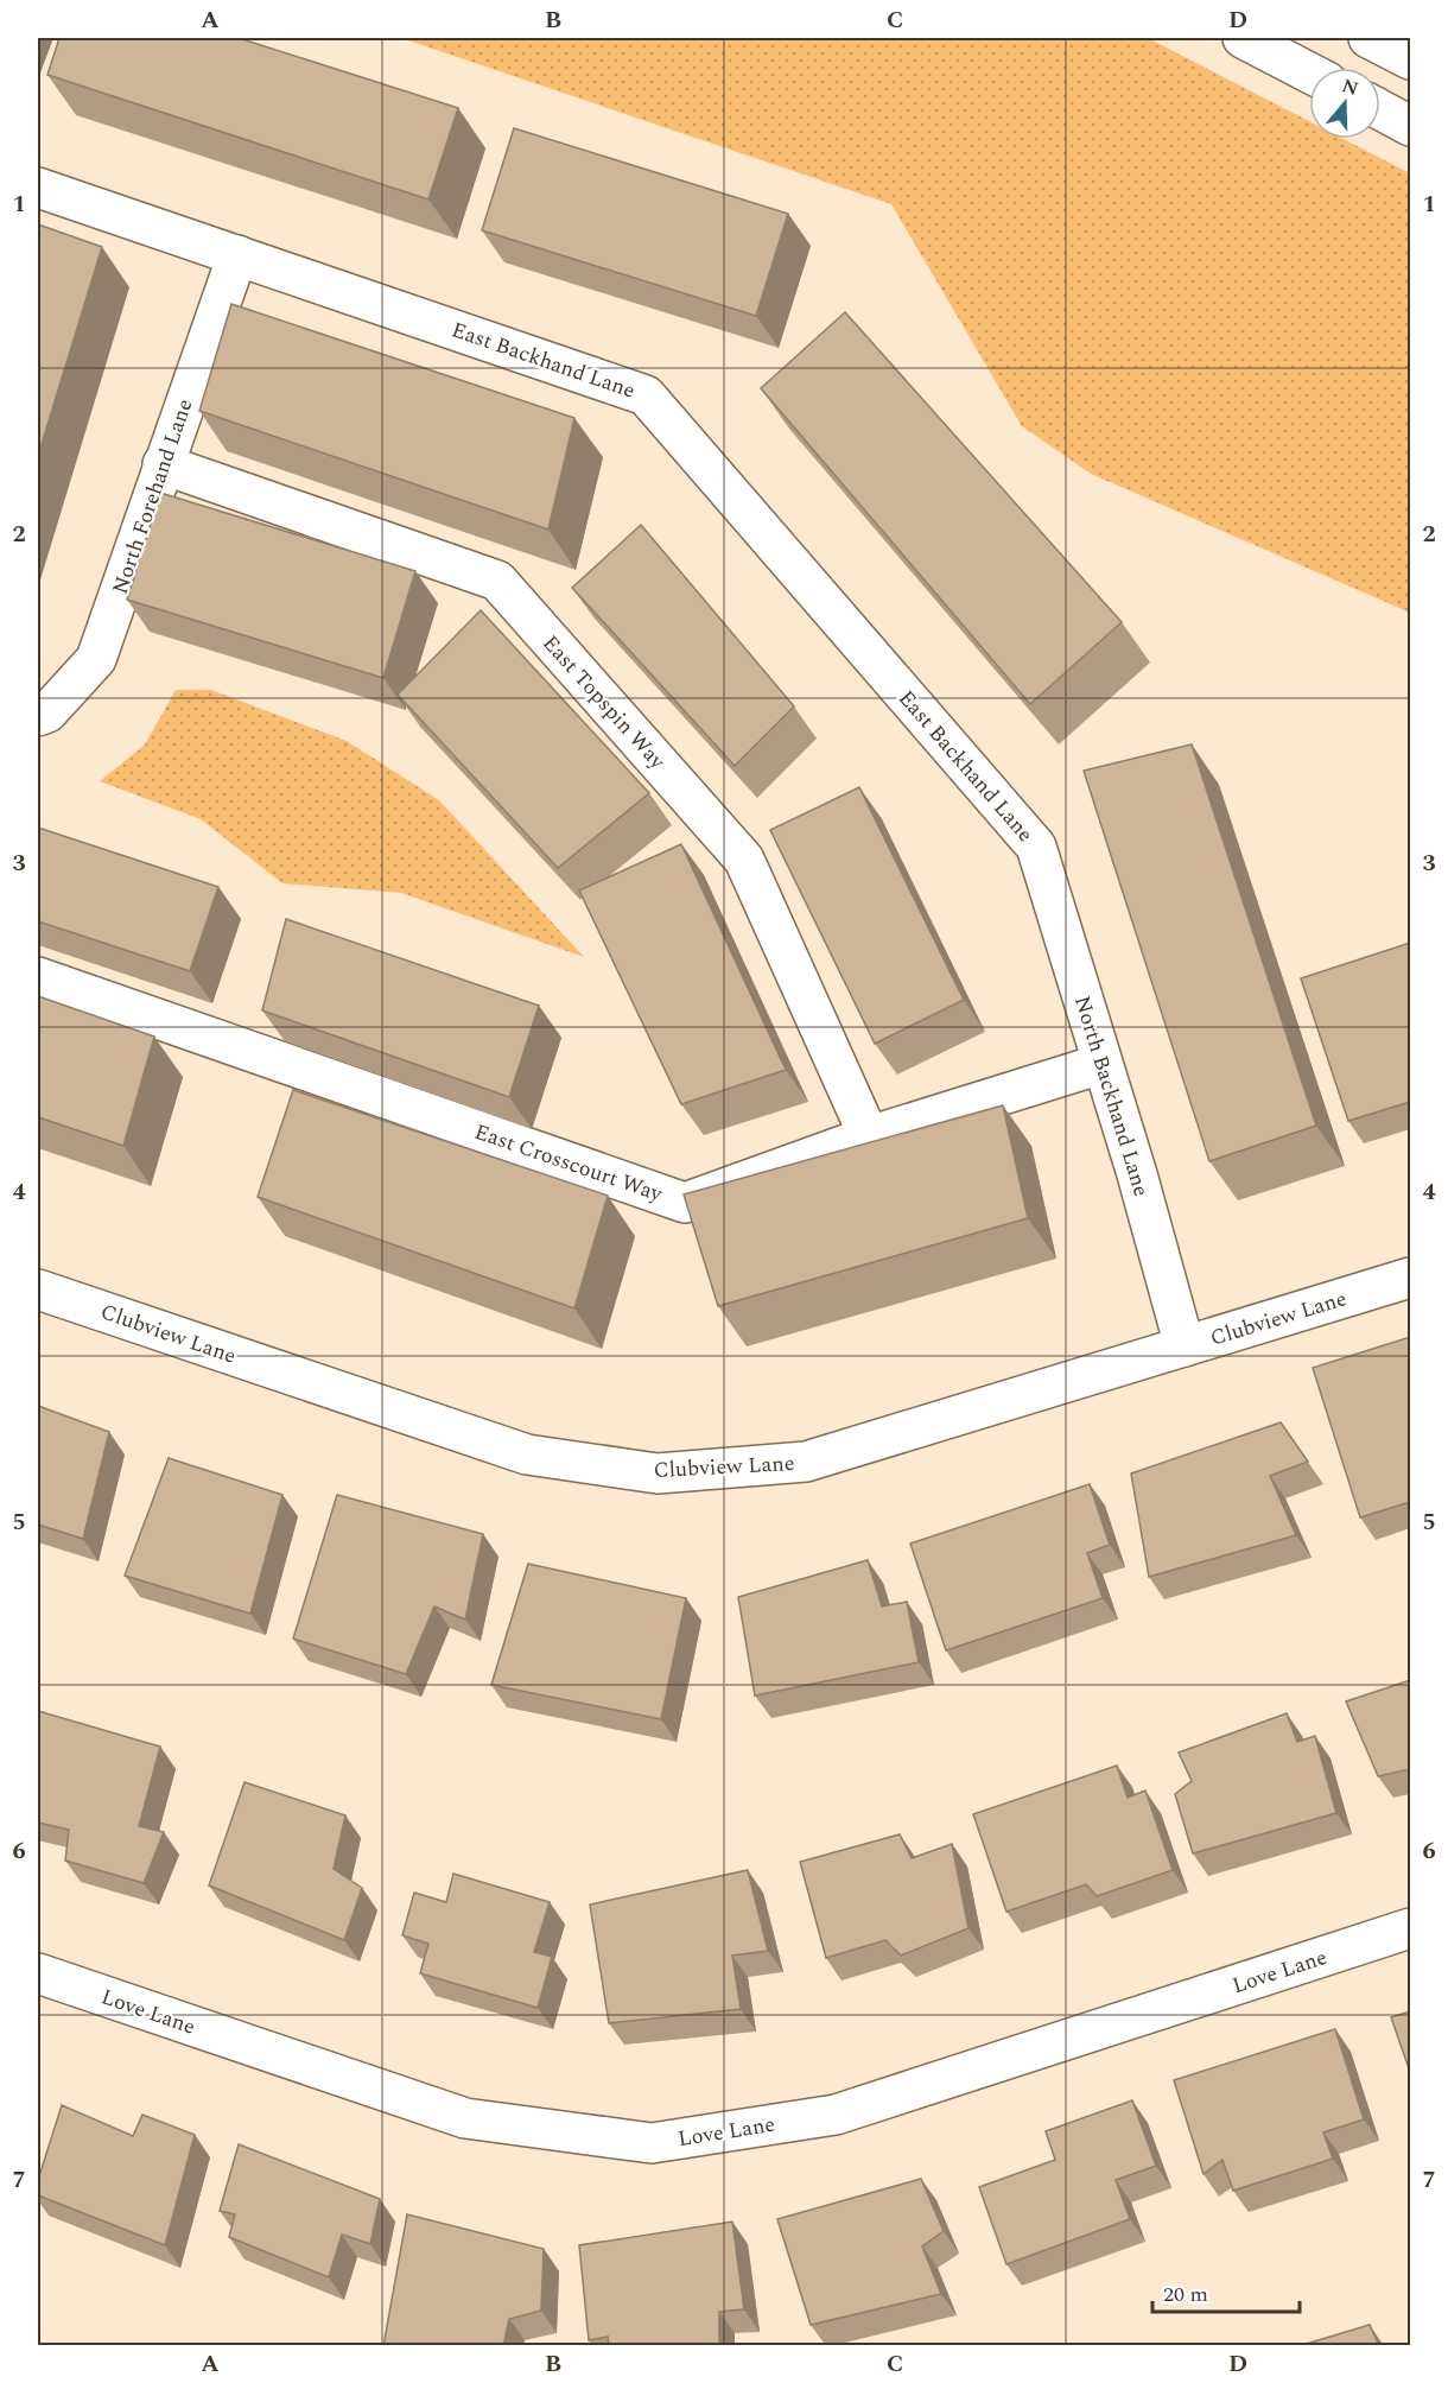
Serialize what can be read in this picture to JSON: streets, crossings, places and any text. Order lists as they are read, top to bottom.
{
  "streets": {
    "street": [
      "East Backhand Lane",
      "North Forehand Lane",
      "East Topspin Way",
      "North Backhand Lane",
      "East Crosscourt Way",
      "Clubview Lane",
      "Love Lane"
    ]
  },
  "crossings": [
    ["East Backhand Lane", "North Forehand Lane"],
    ["East Backhand Lane", "North Backhand Lane"],
    ["North Forehand Lane", "East Topspin Way"],
    ["East Topspin Way", "East Crosscourt Way"],
    ["North Backhand Lane", "East Crosscourt Way"],
    ["North Backhand Lane", "Clubview Lane"]
  ],
  "scale_bar": "20 m",
  "north": "top",
  "grid": {
    "columns": [
      "A",
      "B",
      "C",
      "D"
    ],
    "rows": [
      "1",
      "2",
      "3",
      "4",
      "5",
      "6",
      "7"
    ]
  }
}
